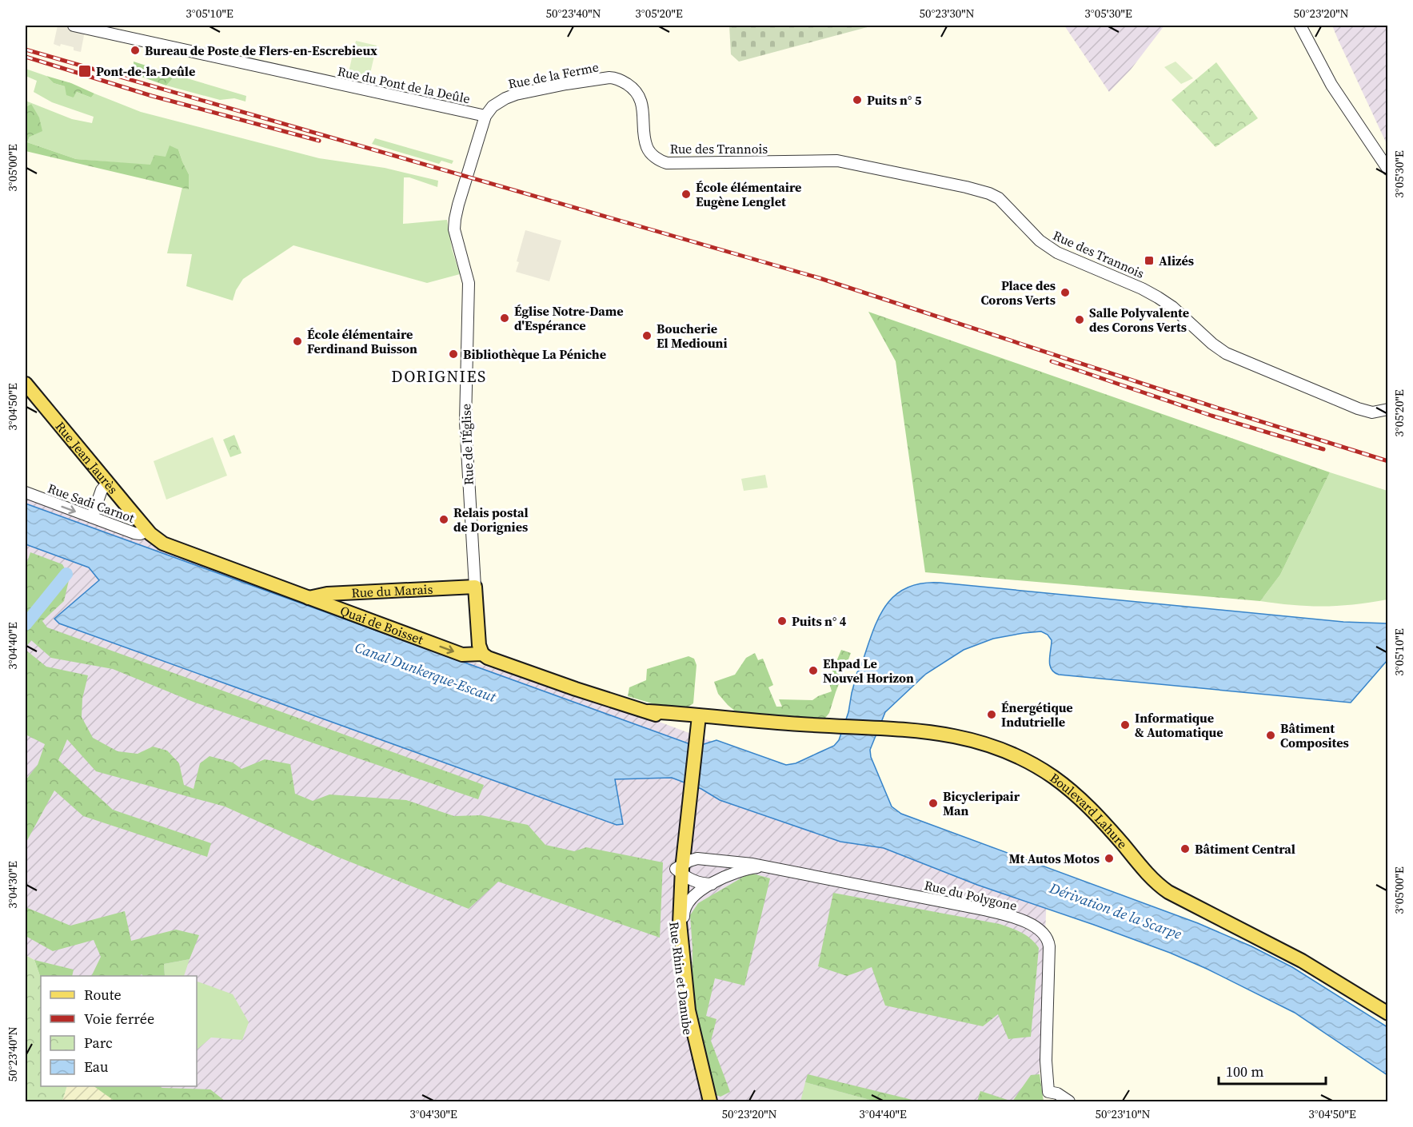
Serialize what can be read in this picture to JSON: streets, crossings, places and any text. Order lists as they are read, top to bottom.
{
  "streets": {
    "main road": [
      "Rue de l'Église",
      "Rue Jean Jaurès",
      "Rue du Marais",
      "Quai de Boisset",
      "Boulevard Lahure",
      "Rue Rhin et Danube"
    ],
    "street": [
      "Rue de la Ferme",
      "Rue du Pont de la Deûle",
      "Rue des Trannois",
      "Rue Sadi Carnot",
      "Rue du Polygone"
    ]
  },
  "crossings": [
    ["Rue de la Ferme", "Rue du Pont de la Deûle"],
    ["Rue de la Ferme", "Rue des Trannois"],
    ["Rue de la Ferme", "Rue de l'Église"],
    ["Rue de l'Église", "Rue du Marais"],
    ["Rue de l'Église", "Quai de Boisset"],
    ["Rue Jean Jaurès", "Quai de Boisset"],
    ["Rue Sadi Carnot", "Quai de Boisset"],
    ["Rue du Marais", "Quai de Boisset"],
    ["Quai de Boisset", "Boulevard Lahure"],
    ["Rue du Polygone", "Rue Rhin et Danube"]
  ],
  "one_way": ["Rue Sadi Carnot"],
  "districts": ["DORIGNIES"],
  "water": ["Canal Dunkerque-Escaut", "Dérivation de la Scarpe"],
  "places": {
    "other": [
      "Bureau de Poste de Flers-en-Escrebieux",
      "Puits n° 5",
      "École élémentaire Eugène Lenglet",
      "Place des Corons Verts",
      "Église Notre-Dame d'Espérance",
      "Salle Polyvalente des Corons Verts",
      "Boucherie El Mediouni",
      "École élémentaire Ferdinand Buisson",
      "Bibliothèque La Péniche",
      "Relais postal de Dorignies",
      "Puits n° 4",
      "Ehpad Le Nouvel Horizon",
      "Énergétique Indutrielle",
      "Informatique & Automatique",
      "Bâtiment Composites",
      "Bicycleripair Man",
      "Bâtiment Central",
      "Mt Autos Motos"
    ],
    "transit": ["Pont-de-la-Deûle", "Alizés"]
  },
  "legend": [
    "Route",
    "Voie ferrée",
    "Parc",
    "Eau"
  ],
  "scale_bar": "100 m",
  "coordinates": [
    "3°05'10\"E",
    "50°23'40\"N",
    "3°05'20\"E",
    "50°23'30\"N",
    "3°05'30\"E",
    "50°23'20\"N",
    "3°05'00\"E",
    "3°04'50\"E",
    "3°04'40\"E",
    "3°04'30\"E",
    "50°23'10\"N"
  ]
}
